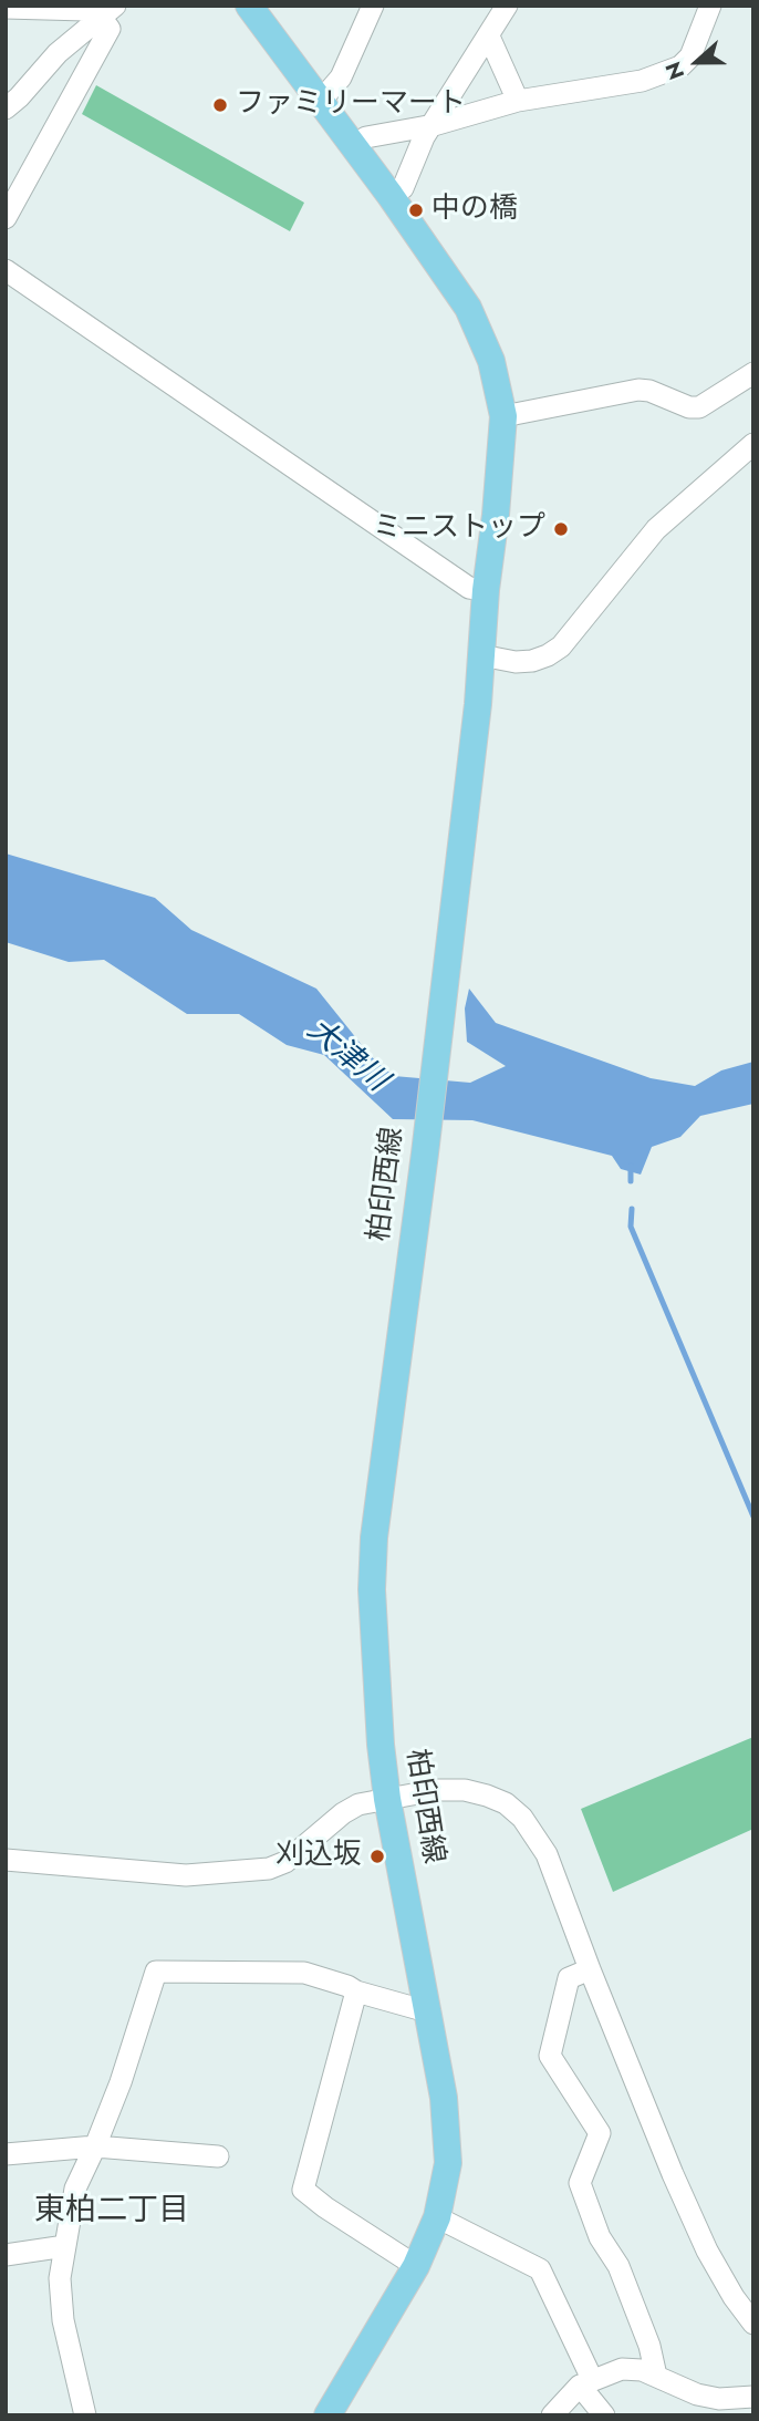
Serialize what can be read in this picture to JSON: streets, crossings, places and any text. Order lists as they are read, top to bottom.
{
  "streets": {
    "main road": ["柏印西線"]
  },
  "districts": ["東柏二丁目"],
  "water": ["大津川"],
  "places": [
    "ファミリーマート",
    "中の橋",
    "ミニストップ",
    "刈込坂"
  ],
  "north": "left"
}
